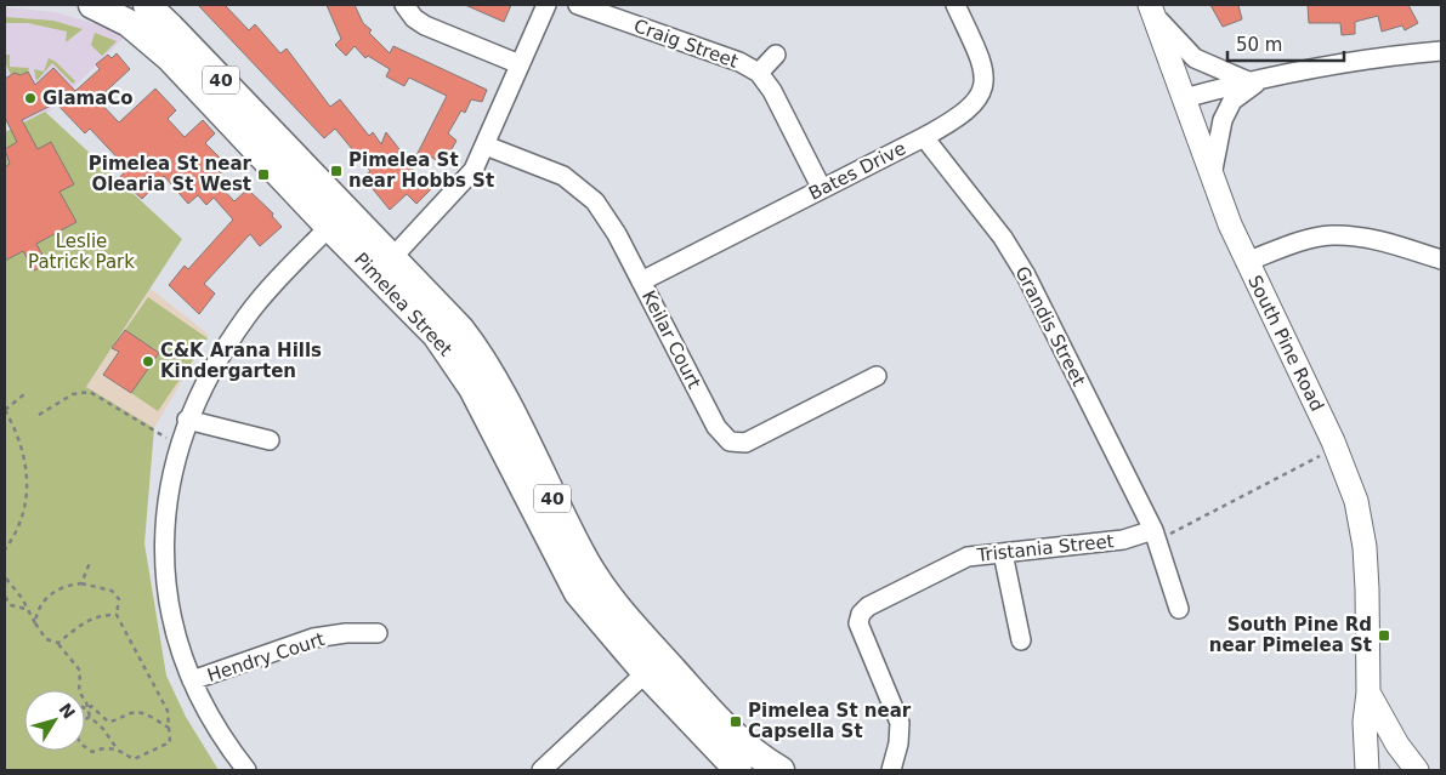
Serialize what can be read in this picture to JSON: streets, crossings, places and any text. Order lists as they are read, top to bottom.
{
  "streets": {
    "main road": ["40", "Pimelea Street"],
    "street": [
      "Craig Street",
      "Bates Drive",
      "Grandis Street",
      "Keilar Court",
      "South Pine Road",
      "Tristania Street",
      "Hendry Court"
    ]
  },
  "crossings": [
    ["Craig Street", "Bates Drive"],
    ["Bates Drive", "Grandis Street"],
    ["Bates Drive", "Keilar Court"],
    ["Grandis Street", "Tristania Street"]
  ],
  "parks": ["Leslie Patrick Park"],
  "places": {
    "other": ["GlamaCo", "C&K Arana Hills Kindergarten"],
    "transit": [
      "Pimelea St near Hobbs St",
      "Pimelea St near Olearia St West",
      "South Pine Rd near Pimelea St",
      "Pimelea St near Capsella St"
    ]
  },
  "scale_bar": "50 m",
  "north": "top right"
}
